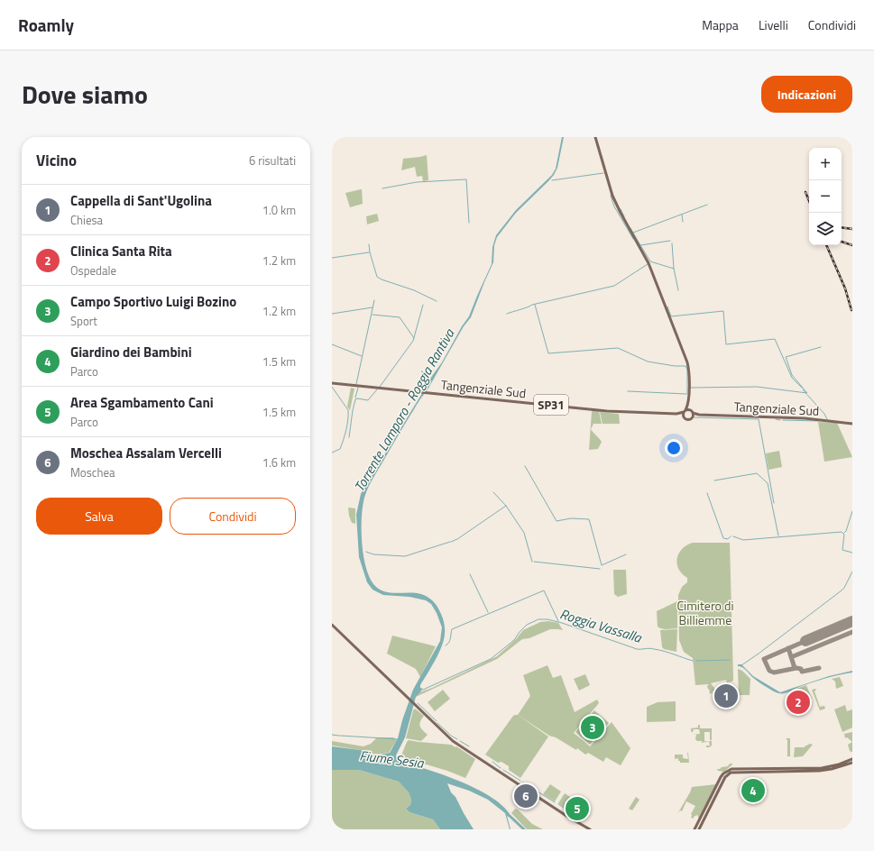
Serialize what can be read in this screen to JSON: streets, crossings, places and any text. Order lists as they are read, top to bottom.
{
  "streets": {
    "main road": ["Tangenziale Sud", "SP31"]
  },
  "crossings": [
    ["Tangenziale Sud", "SP31"]
  ],
  "water": ["Torrente Lamporo - Roggia Rantiva", "Roggia Vassalla", "Fiume Sesia"],
  "parks": ["Cimitero di Billiemme"],
  "page": {
    "header": "Roamly",
    "nav": ["Mappa", "Livelli", "Condividi"],
    "title": "Dove siamo",
    "buttons": [
      "Indicazioni",
      ["Salva", "Condividi"]
    ],
    "heading": ["Vicino", "6 risultati"],
    "map_buttons": ["+", "−"],
    "list": [
      {
        "mark": "1",
        "name": "Cappella di Sant'Ugolina",
        "note": "Chiesa",
        "value": "1.0 km"
      },
      {
        "mark": "2",
        "name": "Clinica Santa Rita",
        "note": "Ospedale",
        "value": "1.2 km"
      },
      {
        "mark": "3",
        "name": "Campo Sportivo Luigi Bozino",
        "note": "Sport",
        "value": "1.2 km"
      },
      {
        "mark": "4",
        "name": "Giardino dei Bambini",
        "note": "Parco",
        "value": "1.5 km"
      },
      {
        "mark": "5",
        "name": "Area Sgambamento Cani",
        "note": "Parco",
        "value": "1.5 km"
      },
      {
        "mark": "6",
        "name": "Moschea Assalam Vercelli",
        "note": "Moschea",
        "value": "1.6 km"
      }
    ],
    "pins": [
      "1",
      "2",
      "3",
      "4",
      "6",
      "5"
    ]
  }
}
